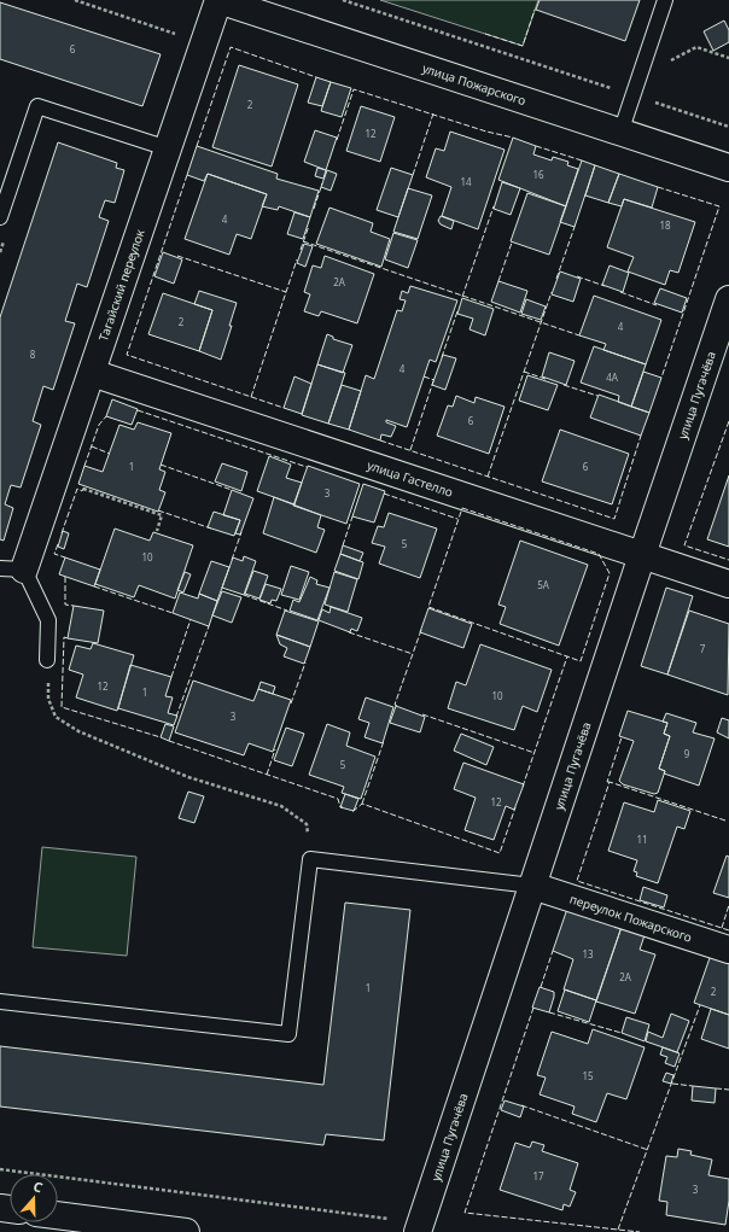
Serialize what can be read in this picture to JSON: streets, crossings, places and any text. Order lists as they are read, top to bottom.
{
  "streets": {
    "street": [
      "улица Пожарского",
      "Тагайский переулок",
      "улица Пугачёва",
      "улица Гастелло",
      "переулок Пожарского"
    ]
  },
  "crossings": [
    ["улица Пожарского", "Тагайский переулок"],
    ["Тагайский переулок", "улица Гастелло"],
    ["улица Пугачёва", "улица Гастелло"],
    ["улица Пугачёва", "переулок Пожарского"]
  ],
  "house_numbers": [
    "6",
    "2",
    "12",
    "16",
    "14",
    "4",
    "18",
    "2А",
    "2",
    "4",
    "8",
    "4",
    "4А",
    "6",
    "1",
    "6",
    "3",
    "5",
    "10",
    "5А",
    "7",
    "12",
    "1",
    "10",
    "3",
    "9",
    "5",
    "12",
    "11",
    "13",
    "2А",
    "1",
    "2",
    "15",
    "17",
    "3"
  ],
  "north": "top"
}
